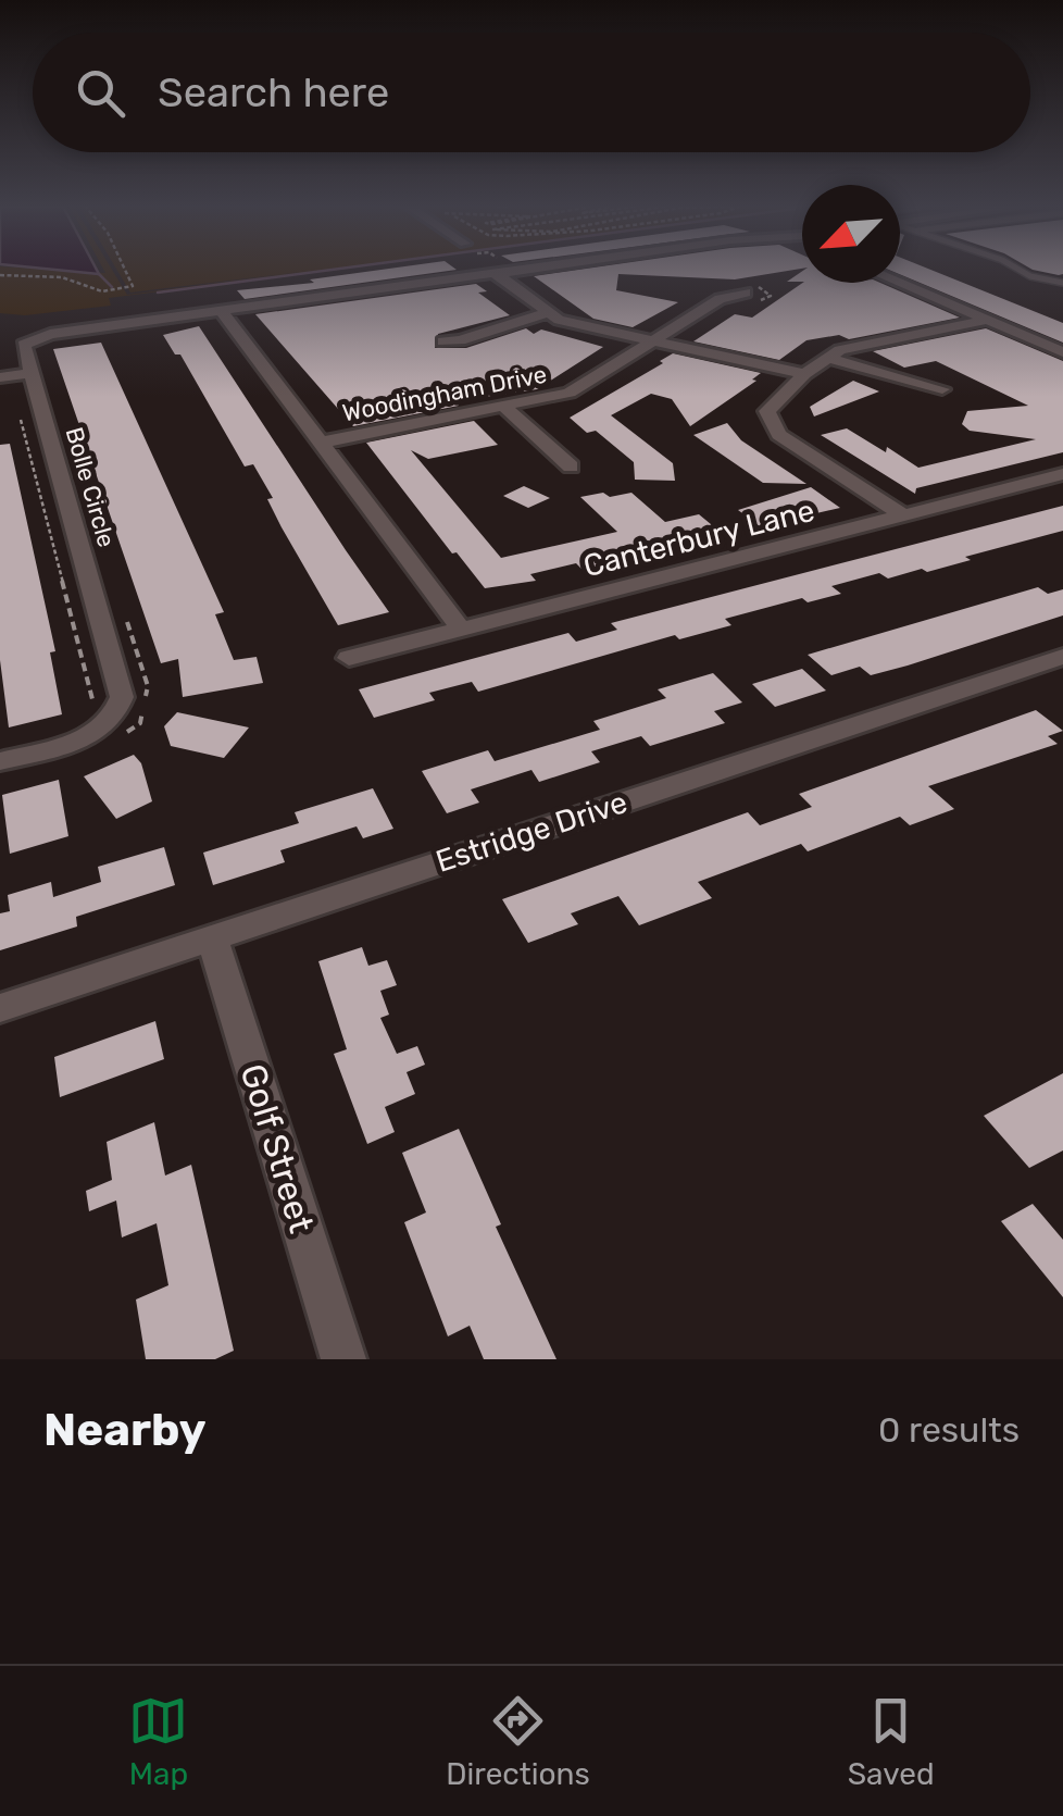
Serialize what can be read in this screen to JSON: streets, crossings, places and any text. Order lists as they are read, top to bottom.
{
  "streets": {
    "street": [
      "Woodingham Drive",
      "Bolle Circle",
      "Canterbury Lane",
      "Estridge Drive",
      "Golf Street"
    ]
  },
  "crossings": [
    ["Estridge Drive", "Golf Street"]
  ],
  "north": "bottom left",
  "page": {
    "search": "Search here",
    "heading": ["Nearby", "0 results"],
    "nav": ["Map", "Directions", "Saved"]
  }
}
